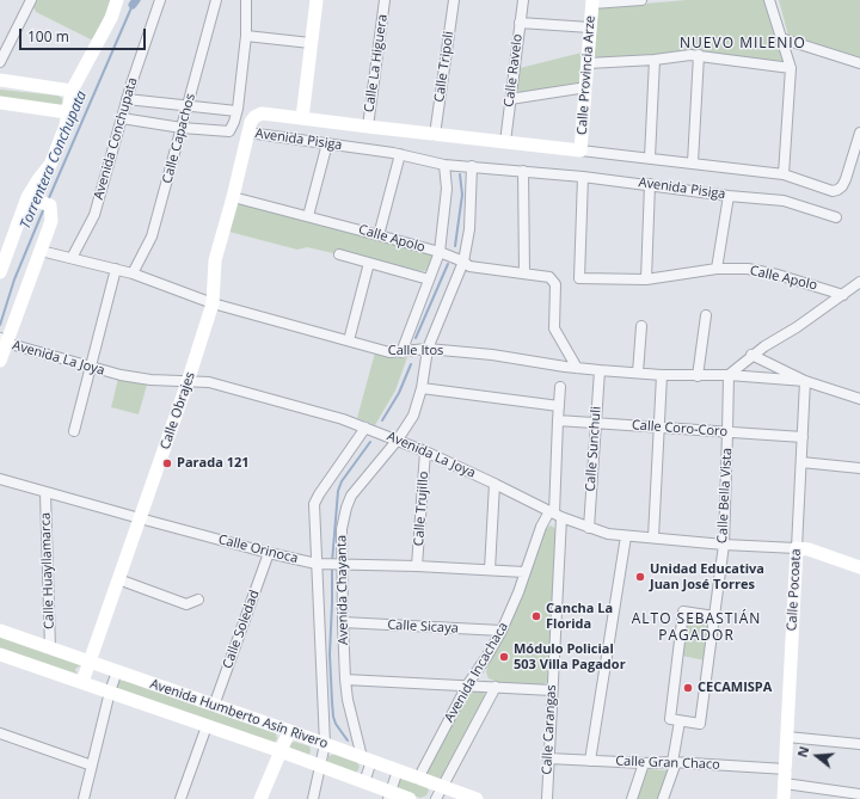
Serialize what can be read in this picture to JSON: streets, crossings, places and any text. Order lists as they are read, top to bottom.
{
  "streets": {
    "street": [
      "Calle La Higuera",
      "Calle Tripoli",
      "Calle Ravelo",
      "Calle Provincia Arze",
      "Avenida Conchupata",
      "Calle Capachos",
      "Avenida Pisiga",
      "Calle Apolo",
      "Calle Itos",
      "Avenida La Joya",
      "Calle Obrajes",
      "Calle Coro-Coro",
      "Calle Sunchuli",
      "Calle Bella Vista",
      "Calle Trujillo",
      "Calle Orinoca",
      "Calle Huayllamarca",
      "Avenida Chayanta",
      "Calle Pocoata",
      "Calle Sicaya",
      "Calle Soledad",
      "Avenida Incachaca",
      "Avenida Humberto Asín Rivero",
      "Calle Carangas",
      "Calle Gran Chaco"
    ]
  },
  "crossings": [
    ["Calle La Higuera", "Avenida Pisiga"],
    ["Calle Tripoli", "Avenida Pisiga"],
    ["Calle Ravelo", "Avenida Pisiga"],
    ["Calle Provincia Arze", "Avenida Pisiga"],
    ["Avenida Conchupata", "Calle Itos"],
    ["Calle Capachos", "Calle Itos"],
    ["Avenida Pisiga", "Calle Apolo"],
    ["Avenida Pisiga", "Calle Obrajes"],
    ["Avenida Pisiga", "Avenida Chayanta"],
    ["Calle Apolo", "Calle Itos"],
    ["Calle Apolo", "Calle Obrajes"],
    ["Calle Apolo", "Avenida Chayanta"],
    ["Calle Itos", "Calle Obrajes"],
    ["Calle Itos", "Calle Sunchuli"],
    ["Calle Itos", "Calle Bella Vista"],
    ["Calle Itos", "Avenida Chayanta"],
    ["Calle Itos", "Calle Pocoata"],
    ["Avenida La Joya", "Calle Obrajes"],
    ["Avenida La Joya", "Calle Sunchuli"],
    ["Avenida La Joya", "Calle Bella Vista"],
    ["Avenida La Joya", "Calle Trujillo"],
    ["Avenida La Joya", "Avenida Chayanta"],
    ["Avenida La Joya", "Calle Pocoata"],
    ["Avenida La Joya", "Avenida Incachaca"],
    ["Avenida La Joya", "Calle Carangas"],
    ["Calle Obrajes", "Calle Orinoca"],
    ["Calle Obrajes", "Avenida Humberto Asín Rivero"],
    ["Calle Coro-Coro", "Calle Sunchuli"],
    ["Calle Coro-Coro", "Calle Bella Vista"],
    ["Calle Coro-Coro", "Calle Pocoata"],
    ["Calle Coro-Coro", "Avenida Incachaca"],
    ["Calle Trujillo", "Calle Orinoca"],
    ["Calle Orinoca", "Calle Huayllamarca"],
    ["Calle Orinoca", "Avenida Chayanta"],
    ["Calle Orinoca", "Calle Soledad"],
    ["Calle Orinoca", "Avenida Incachaca"],
    ["Calle Huayllamarca", "Avenida Humberto Asín Rivero"],
    ["Avenida Chayanta", "Calle Sicaya"],
    ["Avenida Chayanta", "Avenida Humberto Asín Rivero"],
    ["Calle Pocoata", "Calle Gran Chaco"],
    ["Calle Sicaya", "Avenida Incachaca"],
    ["Calle Soledad", "Avenida Humberto Asín Rivero"],
    ["Avenida Incachaca", "Avenida Humberto Asín Rivero"],
    ["Avenida Incachaca", "Calle Carangas"],
    ["Calle Carangas", "Calle Gran Chaco"]
  ],
  "districts": ["NUEVO MILENIO", "ALTO SEBASTIÁN PAGADOR"],
  "water": ["Torrentera Conchupata"],
  "places": [
    "Parada 121",
    "Unidad Educativa Juan José Torres",
    "Cancha La Florida",
    "Módulo Policial 503 Villa Pagador",
    "CECAMISPA"
  ],
  "scale_bar": "100 m",
  "north": "left"
}
